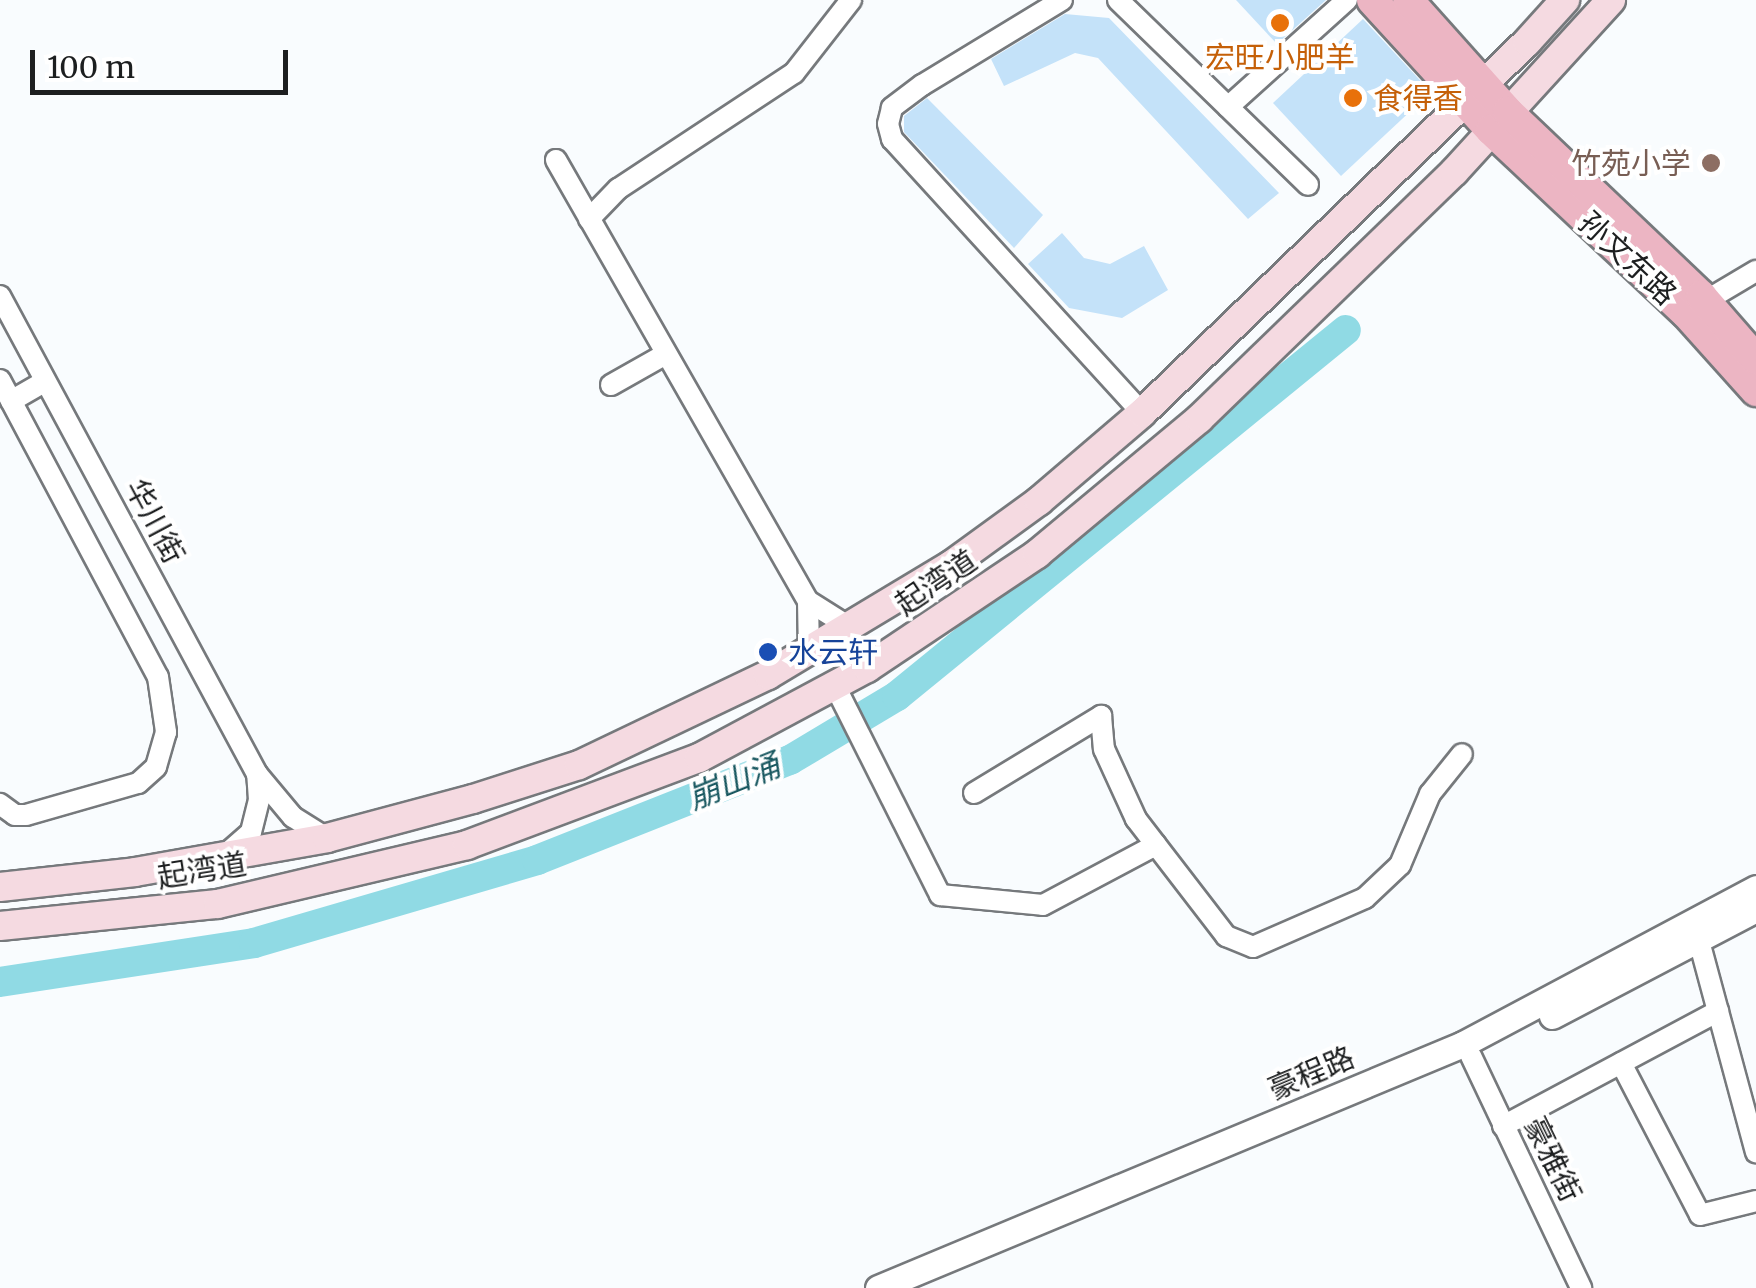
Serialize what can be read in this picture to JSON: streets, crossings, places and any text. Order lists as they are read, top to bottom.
{
  "streets": {
    "main road": ["孙文东路", "起湾道"],
    "street": ["华川街", "豪程路", "豪雅街"]
  },
  "crossings": [
    ["孙文东路", "起湾道"],
    ["华川街", "起湾道"],
    ["豪程路", "豪雅街"]
  ],
  "water": ["崩山涌"],
  "places": [
    "宏旺小肥羊",
    "食得香",
    "竹苑小学",
    "水云轩"
  ],
  "scale_bar": "100 m"
}
